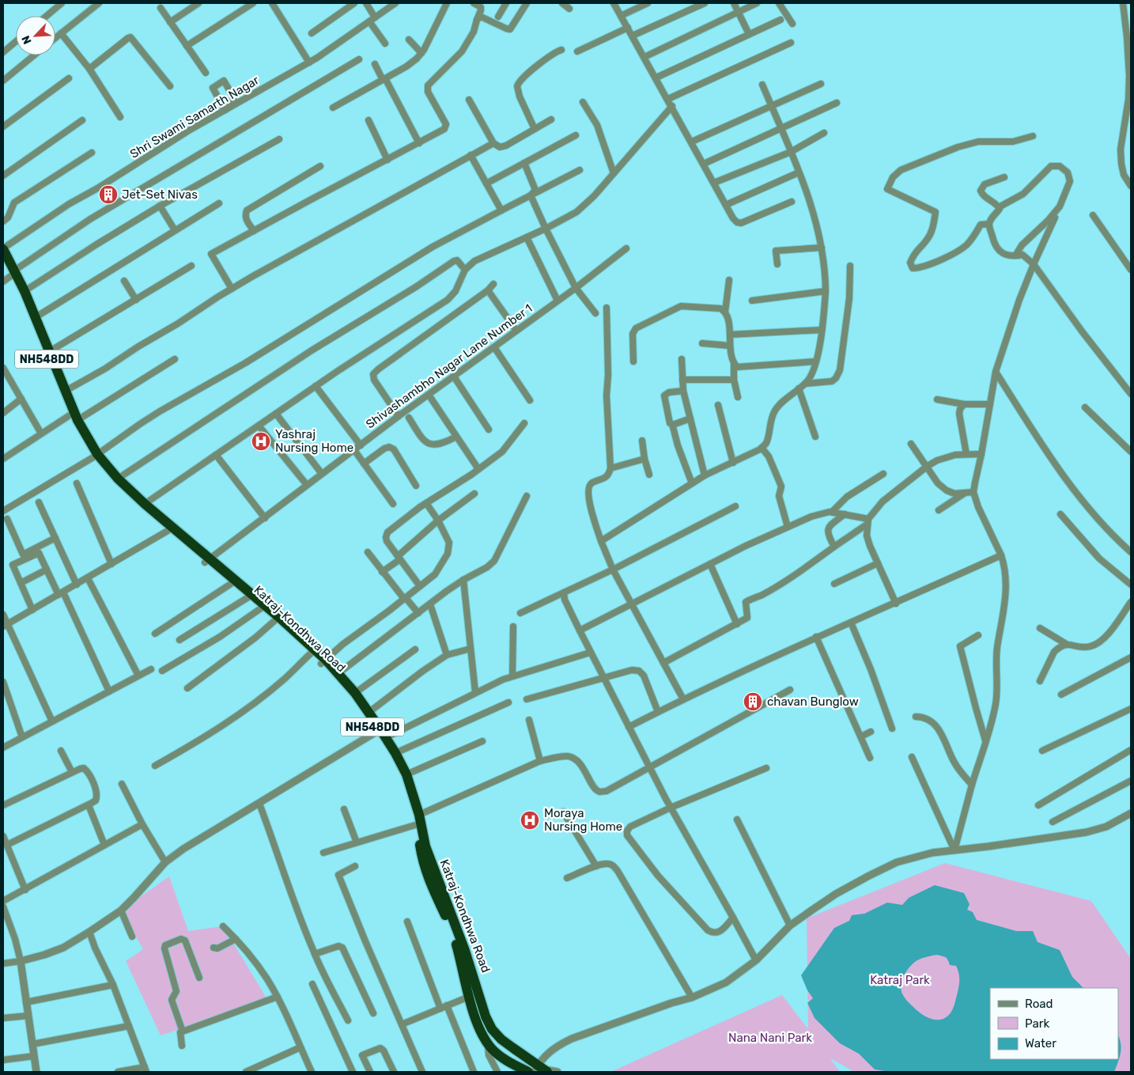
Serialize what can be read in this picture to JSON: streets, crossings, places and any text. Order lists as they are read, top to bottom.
{
  "streets": {
    "highway": ["NH548DD", "Katraj-Kondhwa Road"],
    "street": ["Shri Swami Samarth Nagar", "Shivashambho Nagar Lane Number 1"]
  },
  "crossings": [
    ["Shri Swami Samarth Nagar", "NH548DD"],
    ["NH548DD", "Katraj-Kondhwa Road"],
    ["Shivashambho Nagar Lane Number 1", "Katraj-Kondhwa Road"]
  ],
  "parks": ["Katraj Park", "Nana Nani Park"],
  "places": {
    "building": ["Jet-Set Nivas", "chavan Bunglow"],
    "hospital": ["Yashraj Nursing Home", "Moraya Nursing Home"]
  },
  "legend": ["Road", "Park", "Water"],
  "north": "bottom left"
}
